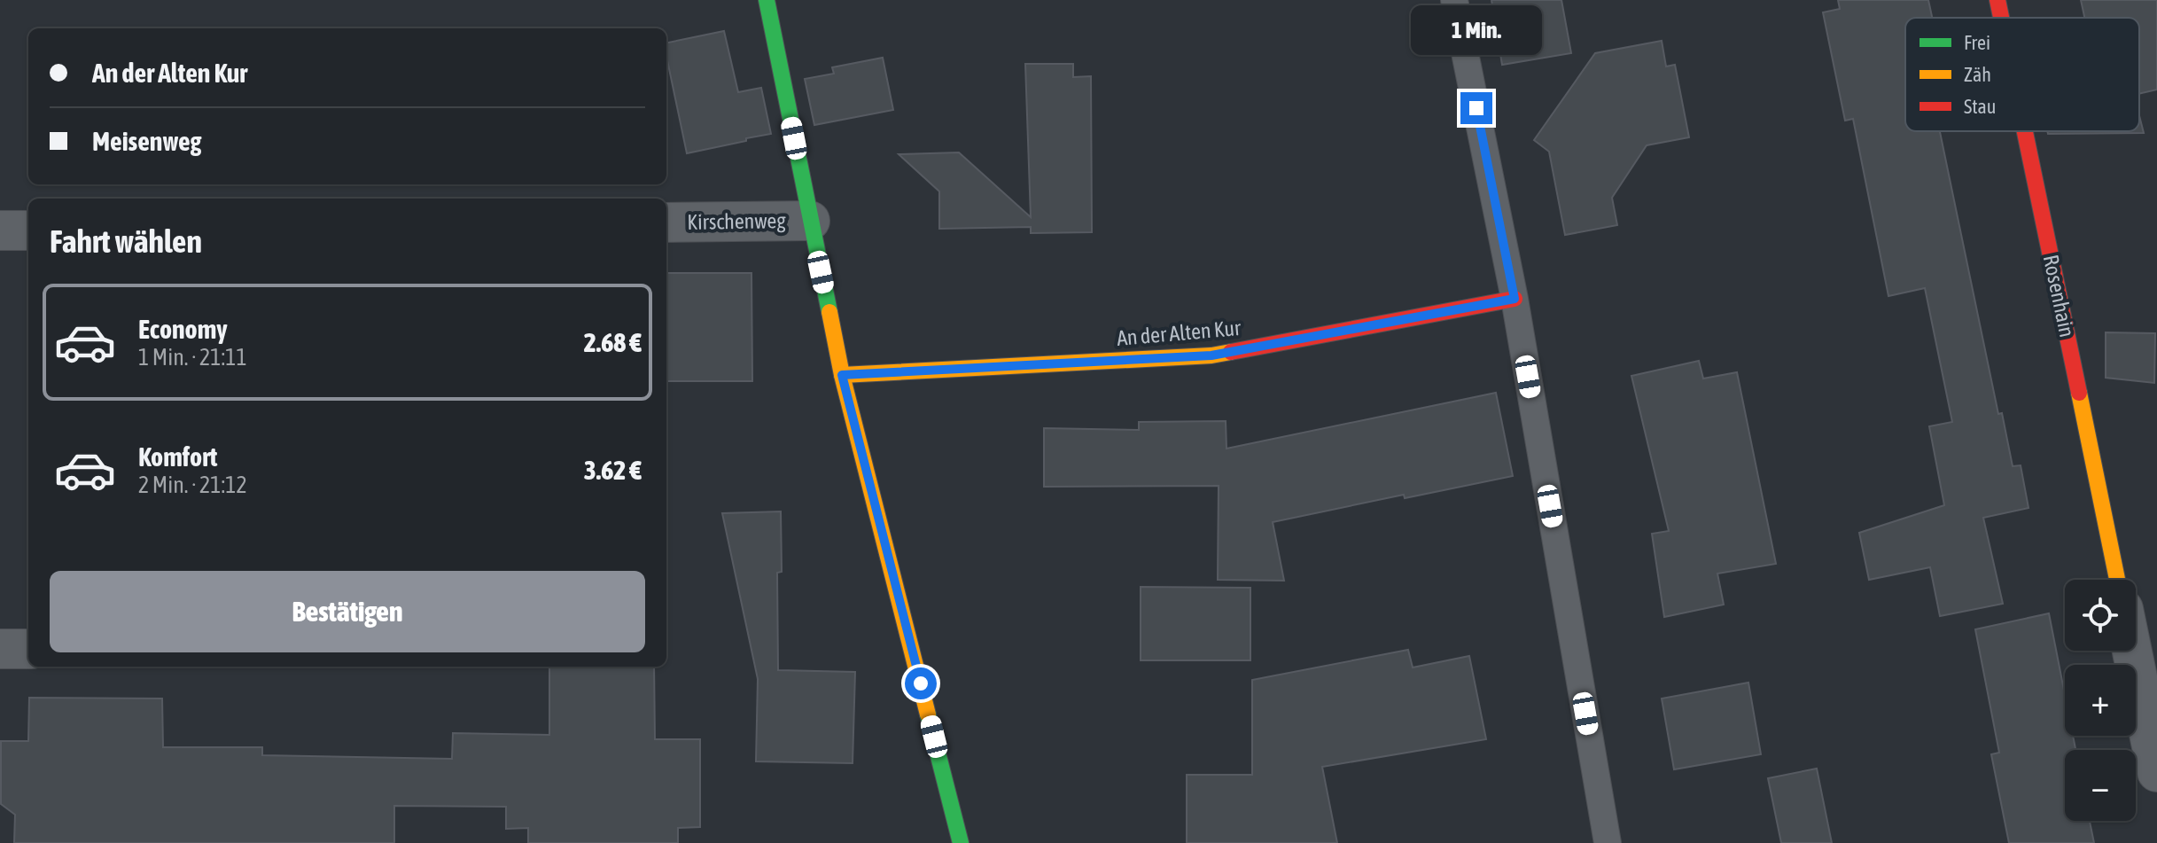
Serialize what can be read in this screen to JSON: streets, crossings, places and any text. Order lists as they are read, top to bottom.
{
  "streets": {
    "street": ["Kirschenweg", "Rosenhain", "An der Alten Kur"]
  },
  "legend": ["Frei", "Zäh", "Stau"],
  "page": {
    "bubble": "1 Min.",
    "banner": ["An der Alten Kur", "Meisenweg"],
    "heading": "Fahrt wählen",
    "list": [
      {
        "name": "Economy",
        "note": "1 Min. · 21:11",
        "value": "2.68 €"
      },
      {
        "name": "Komfort",
        "note": "2 Min. · 21:12",
        "value": "3.62 €"
      }
    ],
    "buttons": "Bestätigen",
    "map_buttons": ["+", "−"]
  }
}
